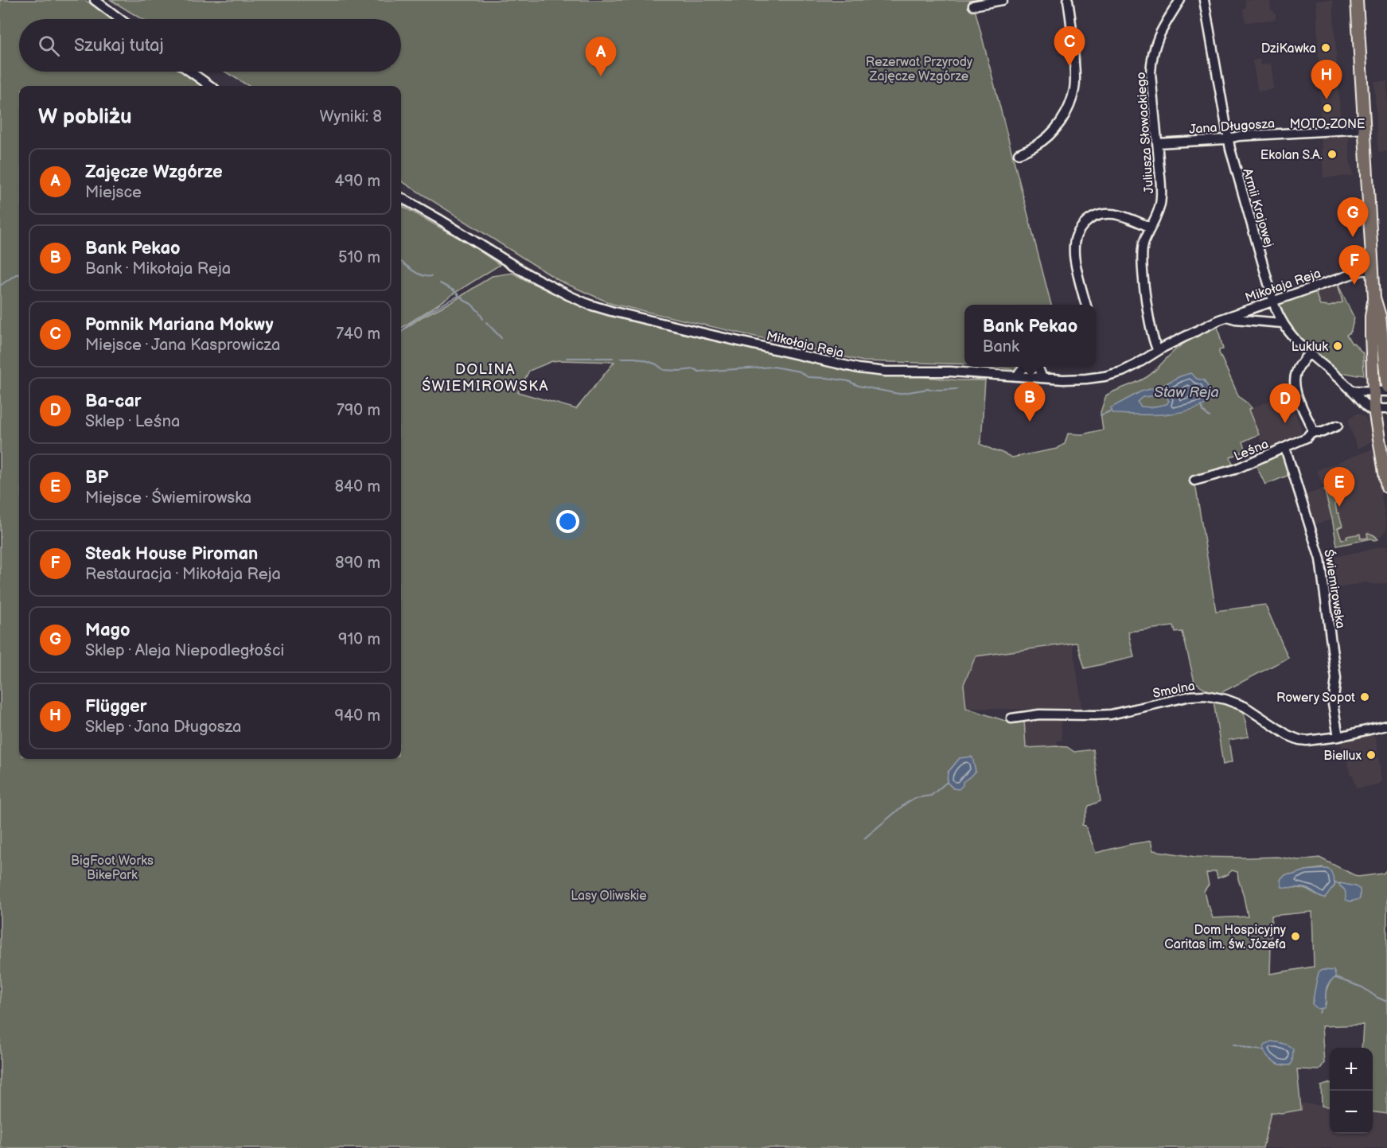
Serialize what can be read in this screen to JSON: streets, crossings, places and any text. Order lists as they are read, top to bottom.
{
  "streets": {
    "street": [
      "Jana Długosza",
      "Juliusza Słowackiego",
      "Armii Krajowej",
      "Mikołaja Reja",
      "Leśna",
      "Świemirowska",
      "Smolna"
    ]
  },
  "crossings": [
    ["Jana Długosza", "Juliusza Słowackiego"],
    ["Jana Długosza", "Armii Krajowej"],
    ["Juliusza Słowackiego", "Mikołaja Reja"],
    ["Armii Krajowej", "Mikołaja Reja"],
    ["Leśna", "Świemirowska"],
    ["Świemirowska", "Smolna"]
  ],
  "districts": ["DOLINA ŚWIEMIROWSKA"],
  "water": ["Staw Reja"],
  "parks": ["Rezerwat Przyrody Zajęcze Wzgórze", "BigFoot Works BikePark", "Lasy Oliwskie"],
  "places": [
    "DziKawka",
    "MOTO-ZONE",
    "Ekolan S.A.",
    "Lukluk",
    "Rowery Sopot",
    "Biellux",
    "Dom Hospicyjny Caritas im. św. Józefa"
  ],
  "page": {
    "search": "Szukaj tutaj",
    "pins": [
      "C",
      "A",
      "H",
      "G",
      "F",
      "B",
      "D",
      "E"
    ],
    "heading": ["W pobliżu", "Wyniki: 8"],
    "list": [
      {
        "mark": "A",
        "name": "Zajęcze Wzgórze",
        "note": "Miejsce",
        "value": "490 m"
      },
      {
        "mark": "B",
        "name": "Bank Pekao",
        "note": "Bank · Mikołaja Reja",
        "value": "510 m"
      },
      {
        "mark": "C",
        "name": "Pomnik Mariana Mokwy",
        "note": "Miejsce · Jana Kasprowicza",
        "value": "740 m"
      },
      {
        "mark": "D",
        "name": "Ba-car",
        "note": "Sklep · Leśna",
        "value": "790 m"
      },
      {
        "mark": "E",
        "name": "BP",
        "note": "Miejsce · Świemirowska",
        "value": "840 m"
      },
      {
        "mark": "F",
        "name": "Steak House Piroman",
        "note": "Restauracja · Mikołaja Reja",
        "value": "890 m"
      },
      {
        "mark": "G",
        "name": "Mago",
        "note": "Sklep · Aleja Niepodległości",
        "value": "910 m"
      },
      {
        "mark": "H",
        "name": "Flügger",
        "note": "Sklep · Jana Długosza",
        "value": "940 m"
      }
    ],
    "popup": ["Bank Pekao", "Bank"],
    "map_buttons": ["+", "−"]
  }
}
